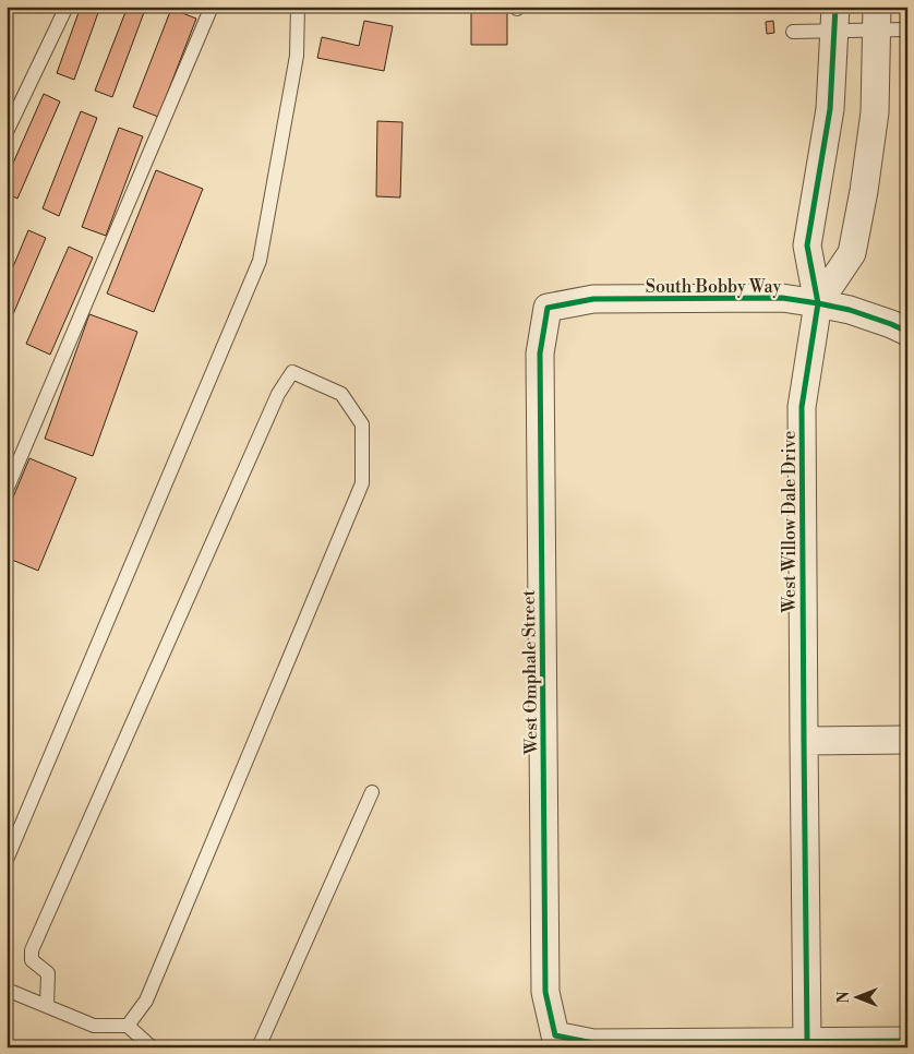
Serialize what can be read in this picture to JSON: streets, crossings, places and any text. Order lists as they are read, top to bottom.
{
  "streets": {
    "street": ["South Bobby Way", "West Willow Dale Drive", "West Omphale Street"]
  },
  "crossings": [
    ["South Bobby Way", "West Willow Dale Drive"],
    ["South Bobby Way", "West Omphale Street"],
    ["West Willow Dale Drive", "West Omphale Street"]
  ],
  "north": "left"
}
